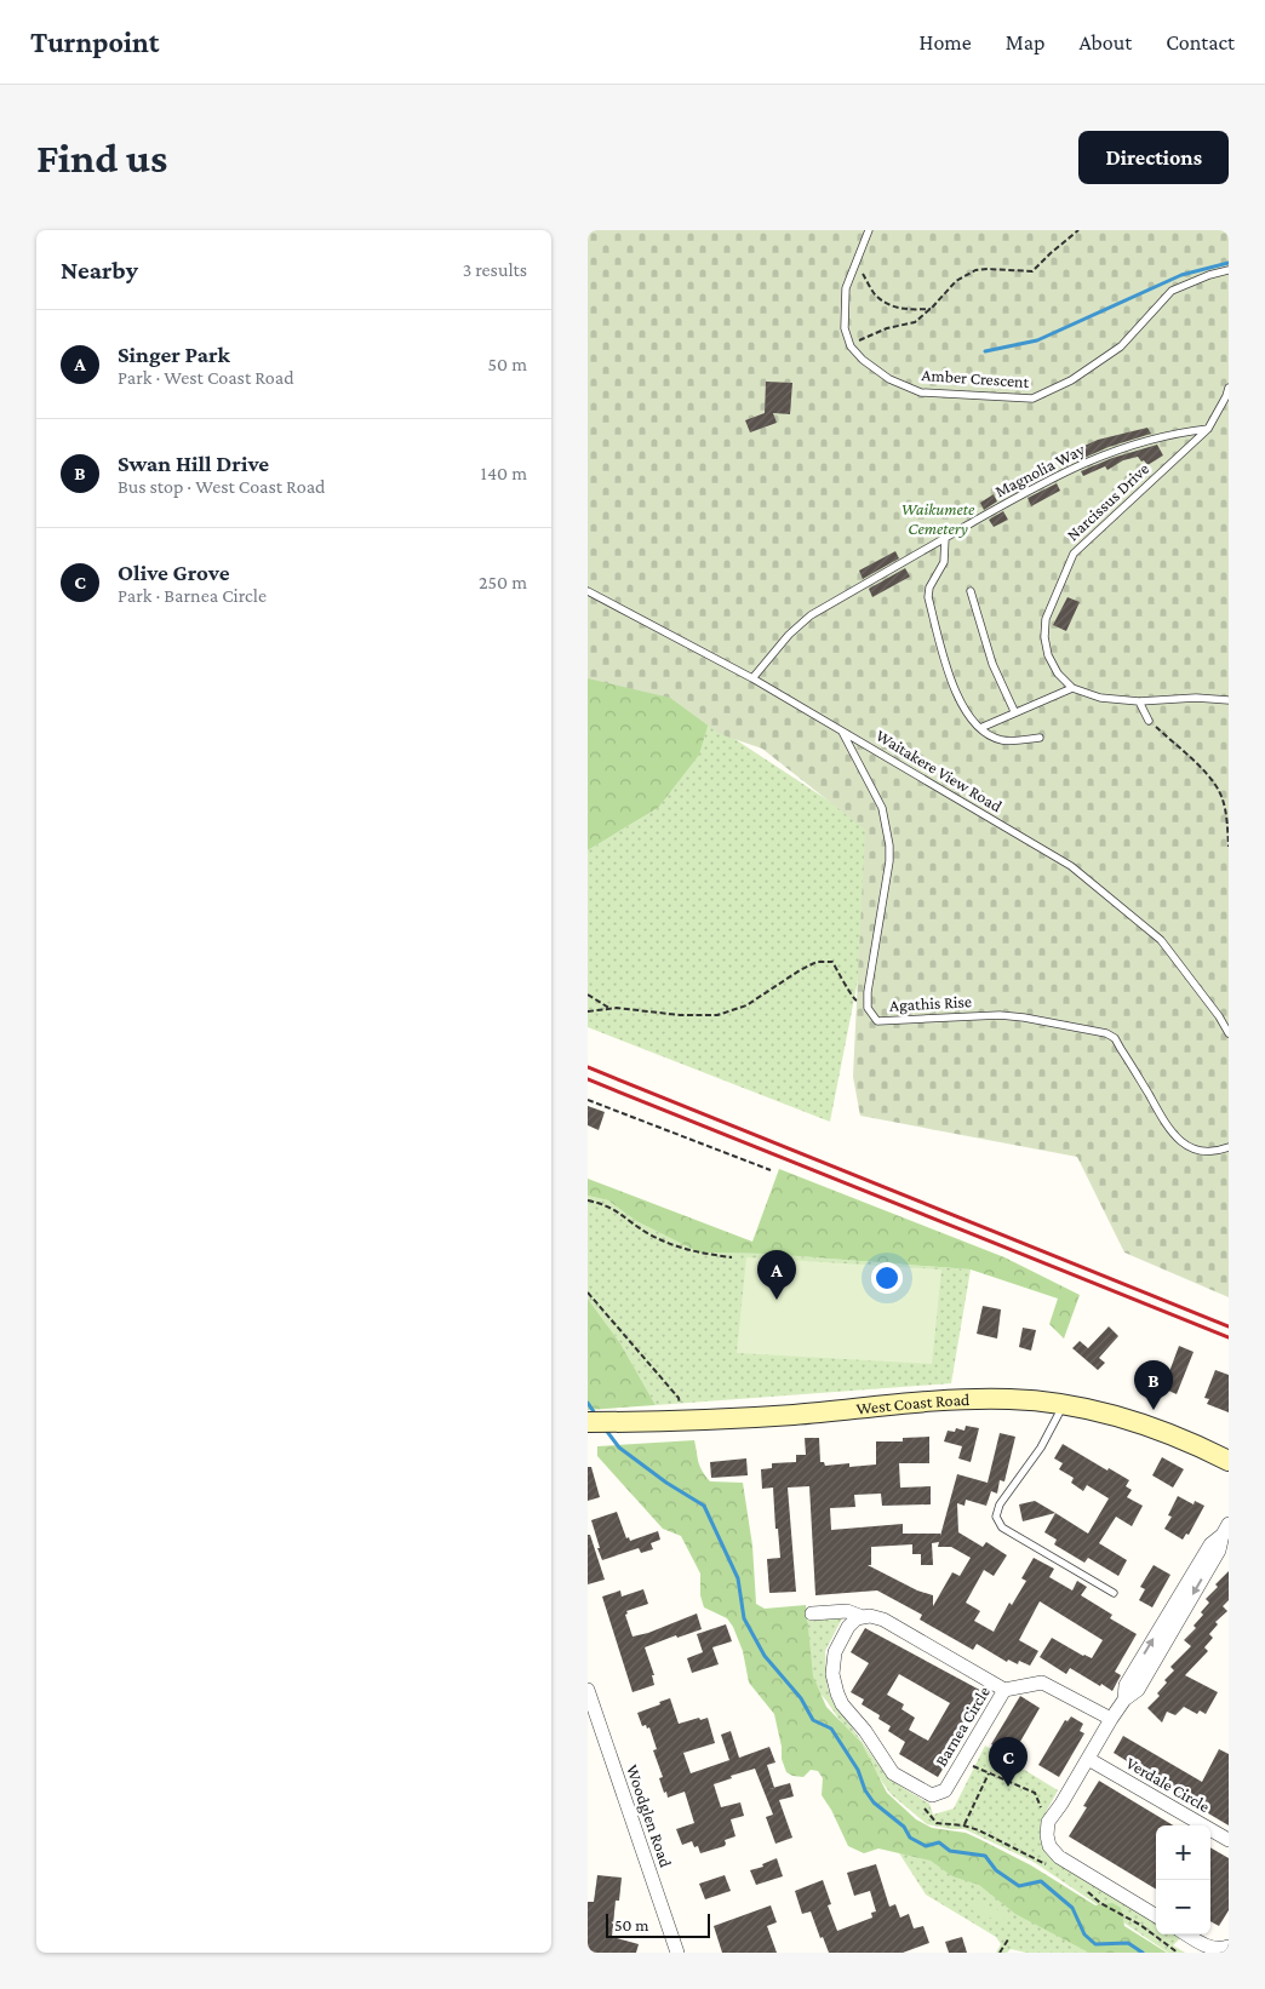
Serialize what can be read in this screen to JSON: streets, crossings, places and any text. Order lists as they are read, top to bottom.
{
  "streets": {
    "main road": ["West Coast Road"],
    "street": ["Barnea Circle", "Verdale Circle", "Woodglen Road"],
    "lane": [
      "Amber Crescent",
      "Magnolia Way",
      "Narcissus Drive",
      "Waitakere View Road",
      "Agathis Rise"
    ]
  },
  "crossings": [
    ["Magnolia Way", "Narcissus Drive"],
    ["Magnolia Way", "Waitakere View Road"],
    ["Waitakere View Road", "Agathis Rise"]
  ],
  "parks": ["Waikumete Cemetery"],
  "scale_bar": "50 m",
  "page": {
    "header": "Turnpoint",
    "nav": [
      "Home",
      "Map",
      "About",
      "Contact"
    ],
    "buttons": "Directions",
    "title": "Find us",
    "heading": ["Nearby", "3 results"],
    "list": [
      {
        "mark": "A",
        "name": "Singer Park",
        "note": "Park · West Coast Road",
        "value": "50 m"
      },
      {
        "mark": "B",
        "name": "Swan Hill Drive",
        "note": "Bus stop · West Coast Road",
        "value": "140 m"
      },
      {
        "mark": "C",
        "name": "Olive Grove",
        "note": "Park · Barnea Circle",
        "value": "250 m"
      }
    ],
    "pins": ["A", "B", "C"],
    "map_buttons": ["+", "−"],
    "scale": "50 m"
  }
}
